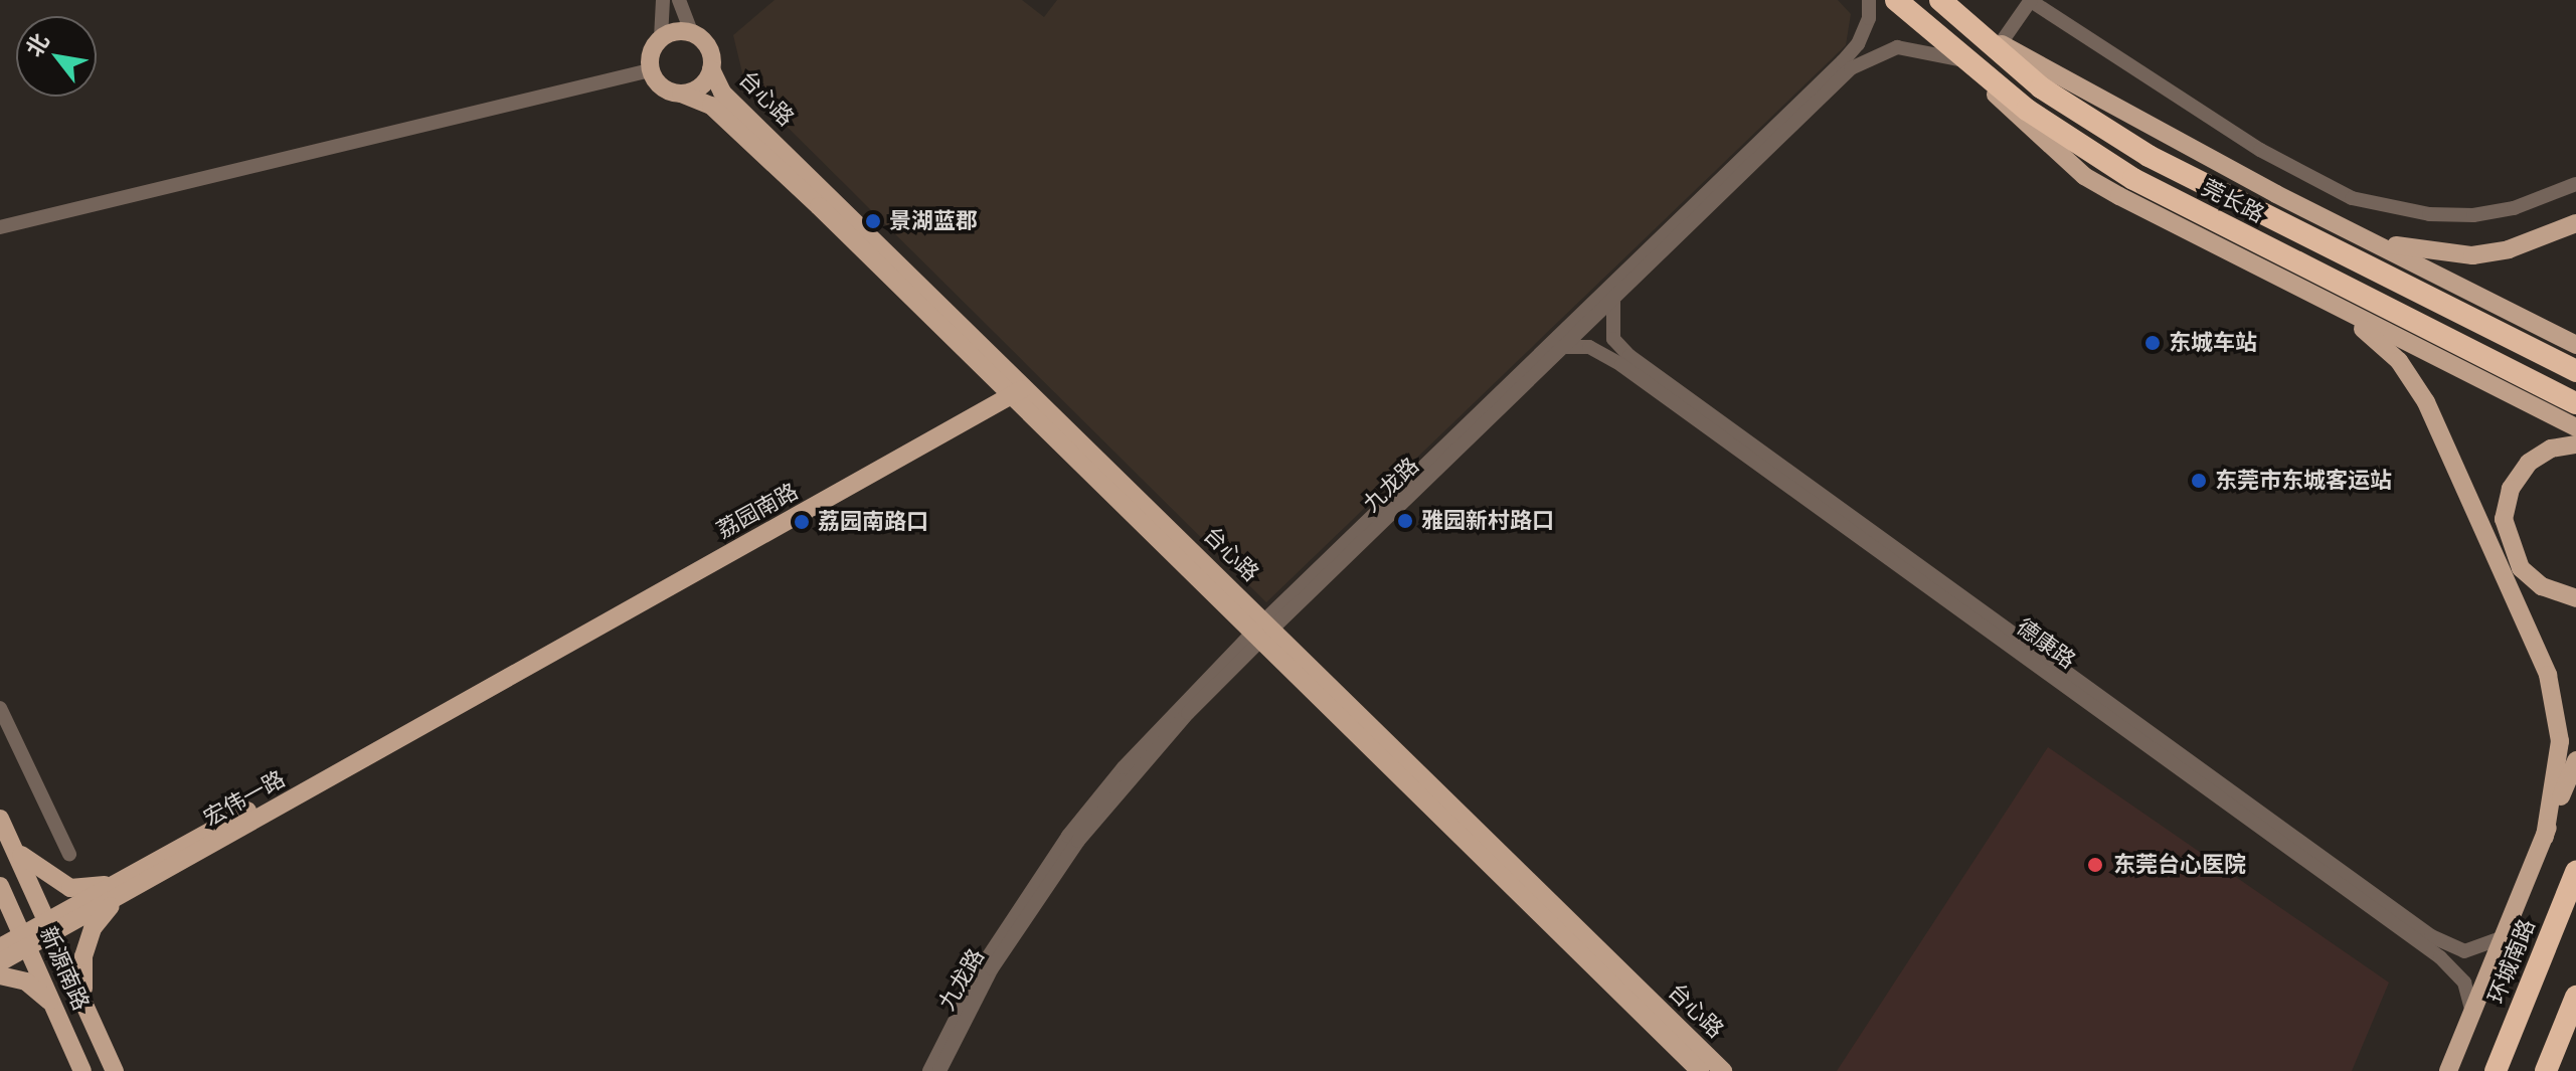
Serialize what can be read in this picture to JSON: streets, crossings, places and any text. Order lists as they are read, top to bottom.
{
  "streets": {
    "highway": ["莞长路", "环城南路"],
    "main road": [
      "台心路",
      "荔园南路",
      "宏伟一路",
      "新源南路"
    ],
    "street": ["九龙路", "德康路"]
  },
  "crossings": [
    ["台心路", "九龙路"],
    ["台心路", "荔园南路"],
    ["莞长路", "九龙路"],
    ["九龙路", "德康路"],
    ["荔园南路", "宏伟一路"],
    ["宏伟一路", "新源南路"]
  ],
  "places": [
    "景湖蓝郡",
    "东城车站",
    "东莞市东城客运站",
    "雅园新村路口",
    "荔园南路口",
    "东莞台心医院"
  ],
  "north": "top left"
}
